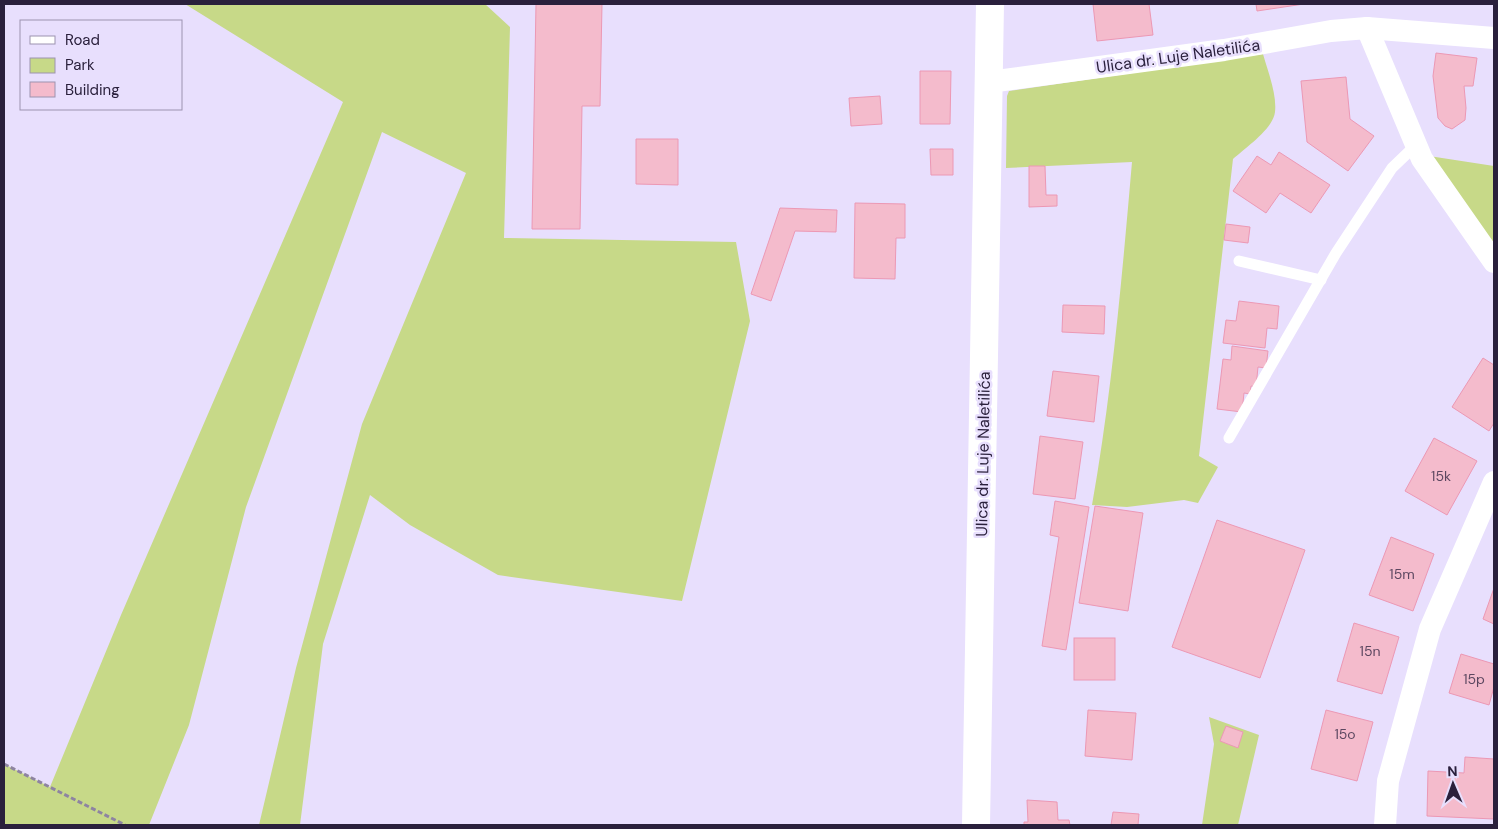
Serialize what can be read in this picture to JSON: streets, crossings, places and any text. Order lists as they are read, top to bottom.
{
  "streets": {
    "main road": ["Ulica dr. Luje Naletilića"]
  },
  "house_numbers": [
    "15k",
    "15m",
    "15n",
    "15p",
    "15o"
  ],
  "legend": ["Road", "Park", "Building"],
  "north": "top"
}
